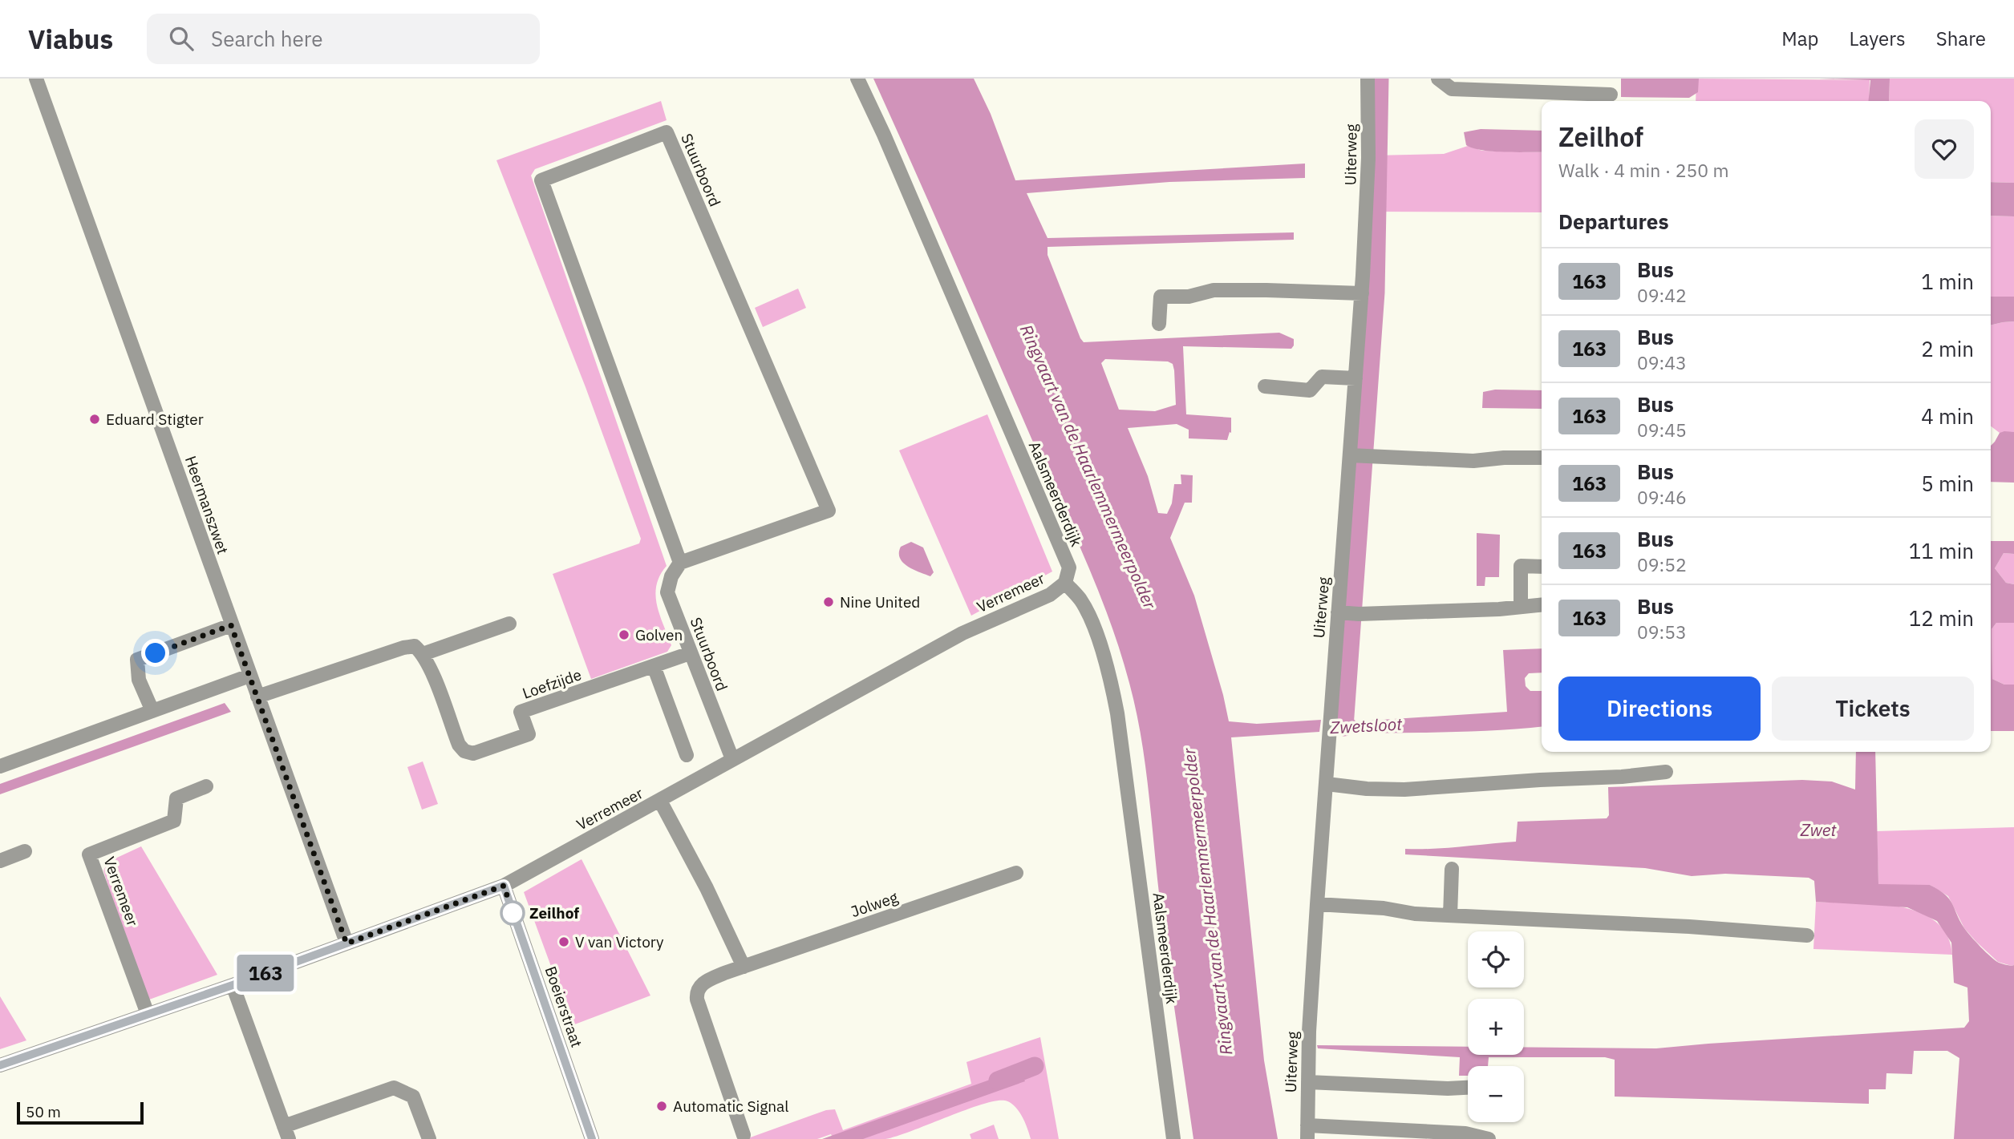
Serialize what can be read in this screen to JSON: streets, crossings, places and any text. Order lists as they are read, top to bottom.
{
  "streets": {
    "street": [
      "Uiterweg",
      "Stuurboord",
      "Aalsmeerderdijk",
      "Heermanszwet",
      "Verremeer",
      "Loefzijde",
      "Jolweg",
      "Boeierstraat"
    ]
  },
  "crossings": [
    ["Stuurboord", "Verremeer"],
    ["Stuurboord", "Loefzijde"],
    ["Aalsmeerderdijk", "Verremeer"],
    ["Heermanszwet", "Verremeer"],
    ["Verremeer", "Boeierstraat"]
  ],
  "water": ["Ringvaart van de Haarlemmermeerpolder", "Zwetsloot", "Zwet"],
  "places": [
    "Eduard Stigter",
    "Nine United",
    "Golven",
    "Zeilhof",
    "V van Victory",
    "Automatic Signal"
  ],
  "lines": ["bus line 163"],
  "scale_bar": "50 m",
  "page": {
    "header": "Viabus",
    "search": "Search here",
    "nav": ["Map", "Layers", "Share"],
    "on_map": "163",
    "heading": [
      ["Zeilhof", "Walk · 4 min · 250 m"],
      "Departures"
    ],
    "list": [
      {
        "mark": "163",
        "name": "Bus",
        "note": "09:42",
        "value": "1 min"
      },
      {
        "mark": "163",
        "name": "Bus",
        "note": "09:43",
        "value": "2 min"
      },
      {
        "mark": "163",
        "name": "Bus",
        "note": "09:45",
        "value": "4 min"
      },
      {
        "mark": "163",
        "name": "Bus",
        "note": "09:46",
        "value": "5 min"
      },
      {
        "mark": "163",
        "name": "Bus",
        "note": "09:52",
        "value": "11 min"
      },
      {
        "mark": "163",
        "name": "Bus",
        "note": "09:53",
        "value": "12 min"
      }
    ],
    "buttons": ["Directions", "Tickets"],
    "map_buttons": ["+", "−"],
    "scale": "50 m"
  }
}
